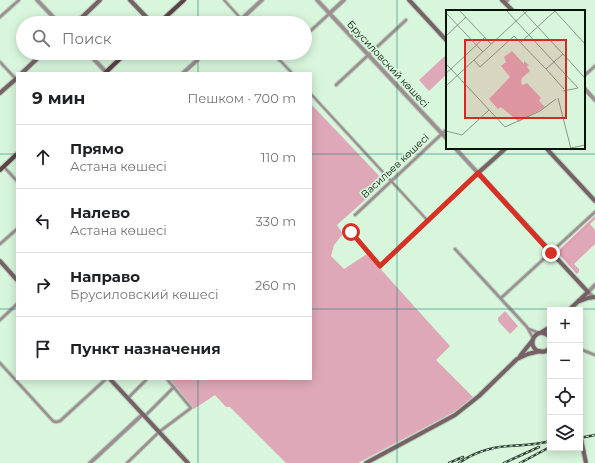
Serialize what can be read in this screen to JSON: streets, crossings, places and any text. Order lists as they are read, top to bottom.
{
  "streets": {
    "street": ["Брусиловский көшесі", "Васильев көшесі"]
  },
  "crossings": [
    ["Брусиловский көшесі", "Васильев көшесі"]
  ],
  "page": {
    "search": "Поиск",
    "heading": ["9 мин", "Пешком · 700 m"],
    "list": [
      ["Прямо", "Астана көшесі", "110 m"],
      ["Налево", "Астана көшесі", "330 m"],
      ["Направо", "Брусиловский көшесі", "260 m"],
      "Пункт назначения"
    ],
    "map_buttons": ["+", "−"]
  }
}
